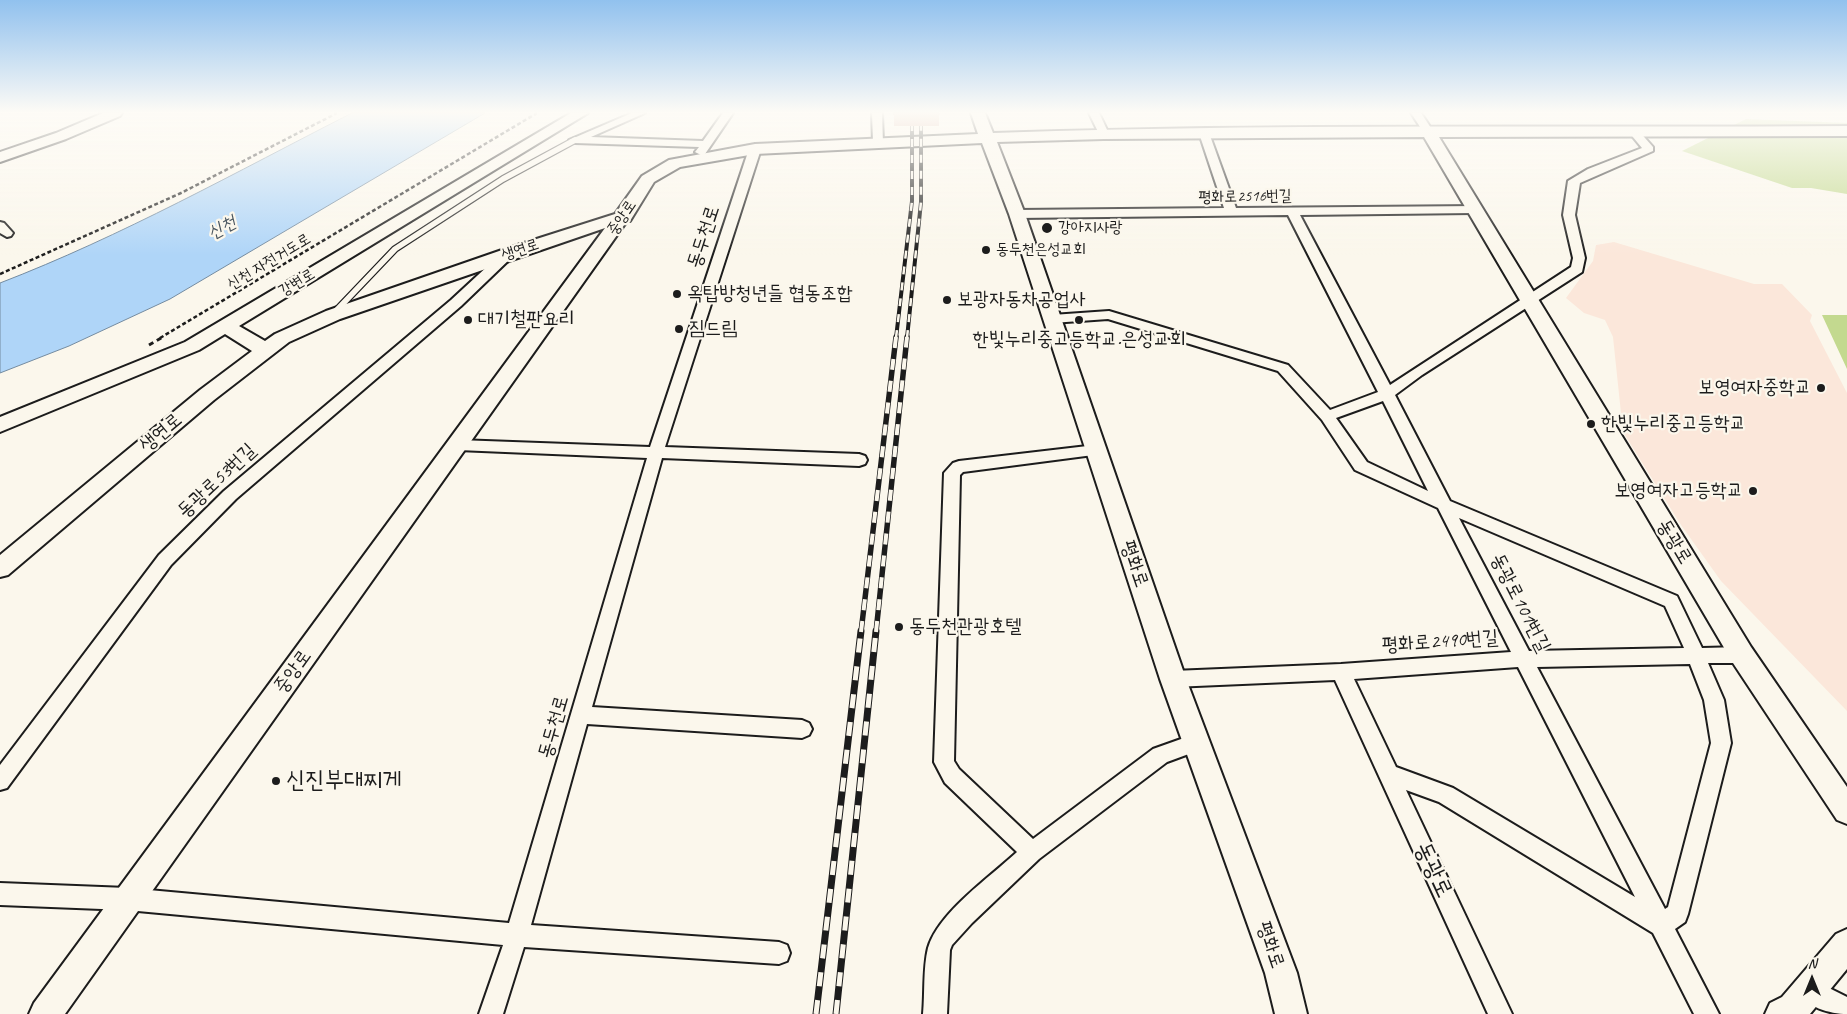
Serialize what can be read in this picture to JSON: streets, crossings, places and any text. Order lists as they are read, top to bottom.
{
  "streets": {
    "street": [
      "평화로2516번길",
      "중앙로",
      "동두천로",
      "생연로",
      "강변로",
      "동광로53번길",
      "동광로",
      "평화로",
      "동광로101번길",
      "평화로2490번길"
    ],
    "path": ["신천 자전거도로"]
  },
  "crossings": [
    ["평화로2516번길", "동광로"],
    ["평화로2516번길", "평화로"],
    ["평화로2516번길", "동광로101번길"],
    ["중앙로", "생연로"],
    ["생연로", "동광로53번길"],
    ["동광로", "평화로2490번길"],
    ["평화로", "평화로2490번길"],
    ["동광로101번길", "평화로2490번길"]
  ],
  "water": ["신천"],
  "places": [
    "강아지사랑",
    "동두천은성교회",
    "옥탑방청년들 협동조합",
    "보광자동차공업사",
    "대기철판요리",
    "한빛누리중고등학교.은성교회",
    "짐드림",
    "보영여자중학교",
    "한빛누리중고등학교",
    "보영여자고등학교",
    "동두천관광호텔",
    "신진부대찌게"
  ],
  "north": "top"
}
